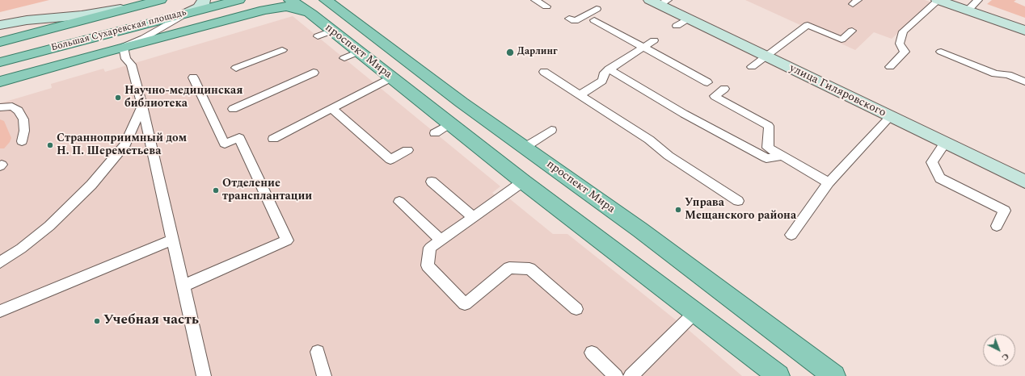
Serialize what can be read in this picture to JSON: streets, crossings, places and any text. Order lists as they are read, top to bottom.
{
  "streets": {
    "main road": ["Большая Сухаревская площадь", "проспект Мира", "улица Гиляровского"]
  },
  "places": [
    "Дарлинг",
    "Научно-медицинская библиотека",
    "Странноприимный дом Н. П. Шереметьева",
    "Отделение трансплантации",
    "Управа Мещанского района",
    "Учебная часть"
  ],
  "north": "bottom right"
}
